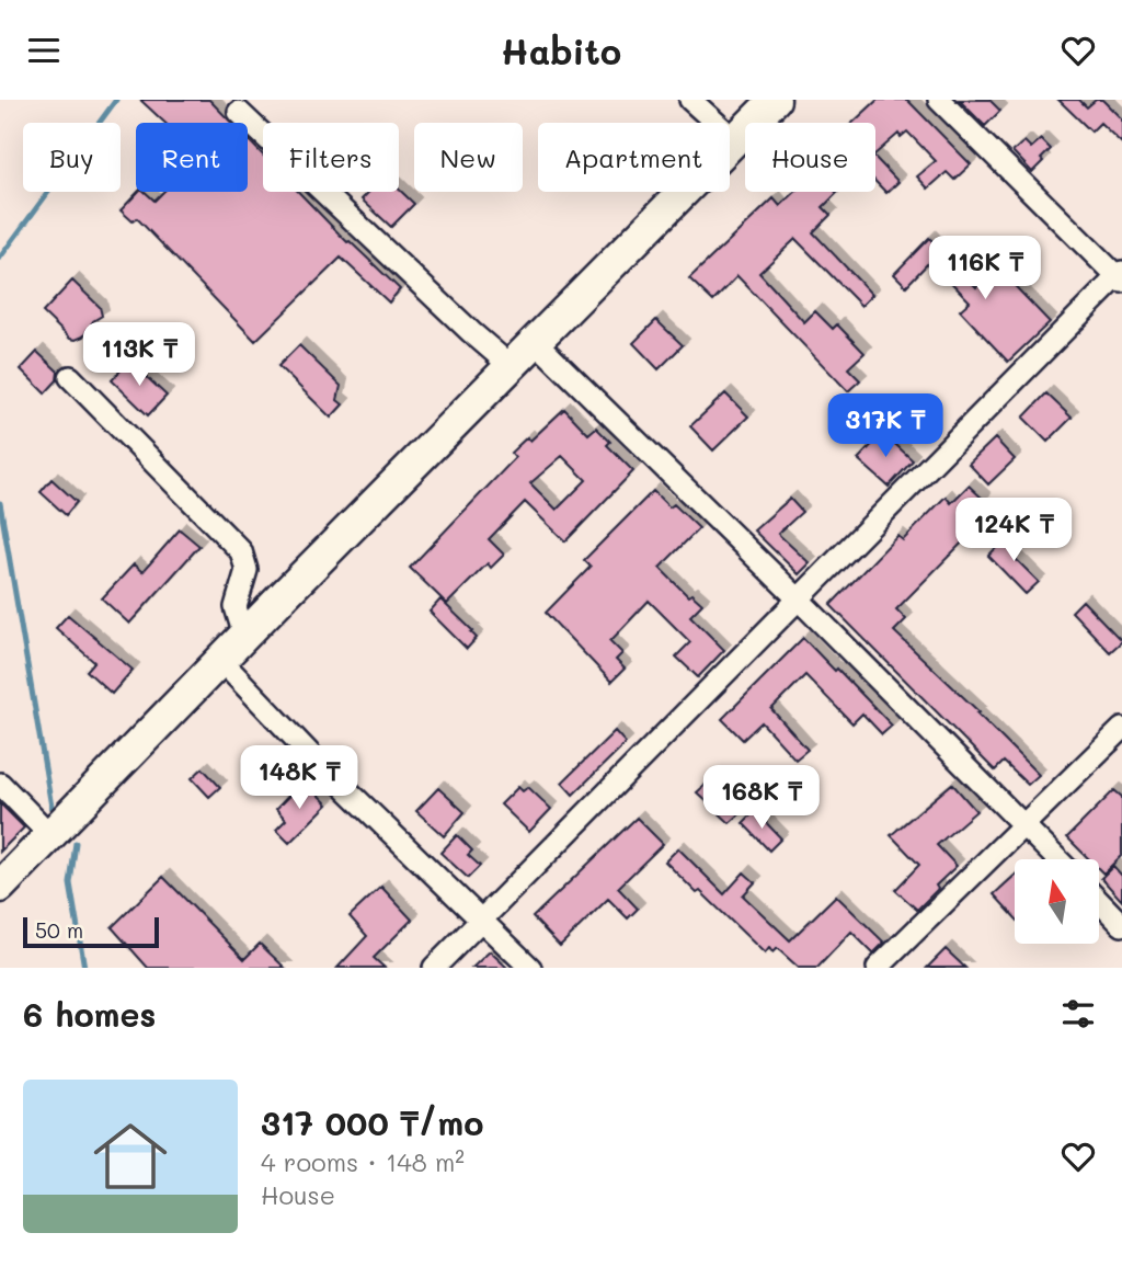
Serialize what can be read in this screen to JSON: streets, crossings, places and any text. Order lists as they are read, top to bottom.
{
  "scale_bar": "50 m",
  "north": "top",
  "page": {
    "header": "Habito",
    "chip": [
      "Buy",
      "Rent",
      "Filters",
      "New",
      "Apartment",
      "House"
    ],
    "price": [
      "116K ₸",
      "113K ₸",
      "317K ₸",
      "124K ₸",
      "148K ₸",
      "168K ₸"
    ],
    "scale": "50 m",
    "heading": "6 homes",
    "list": [
      {
        "name": "317 000 ₸/mo",
        "note": "4 rooms · 148 m² · House"
      }
    ]
  }
}
